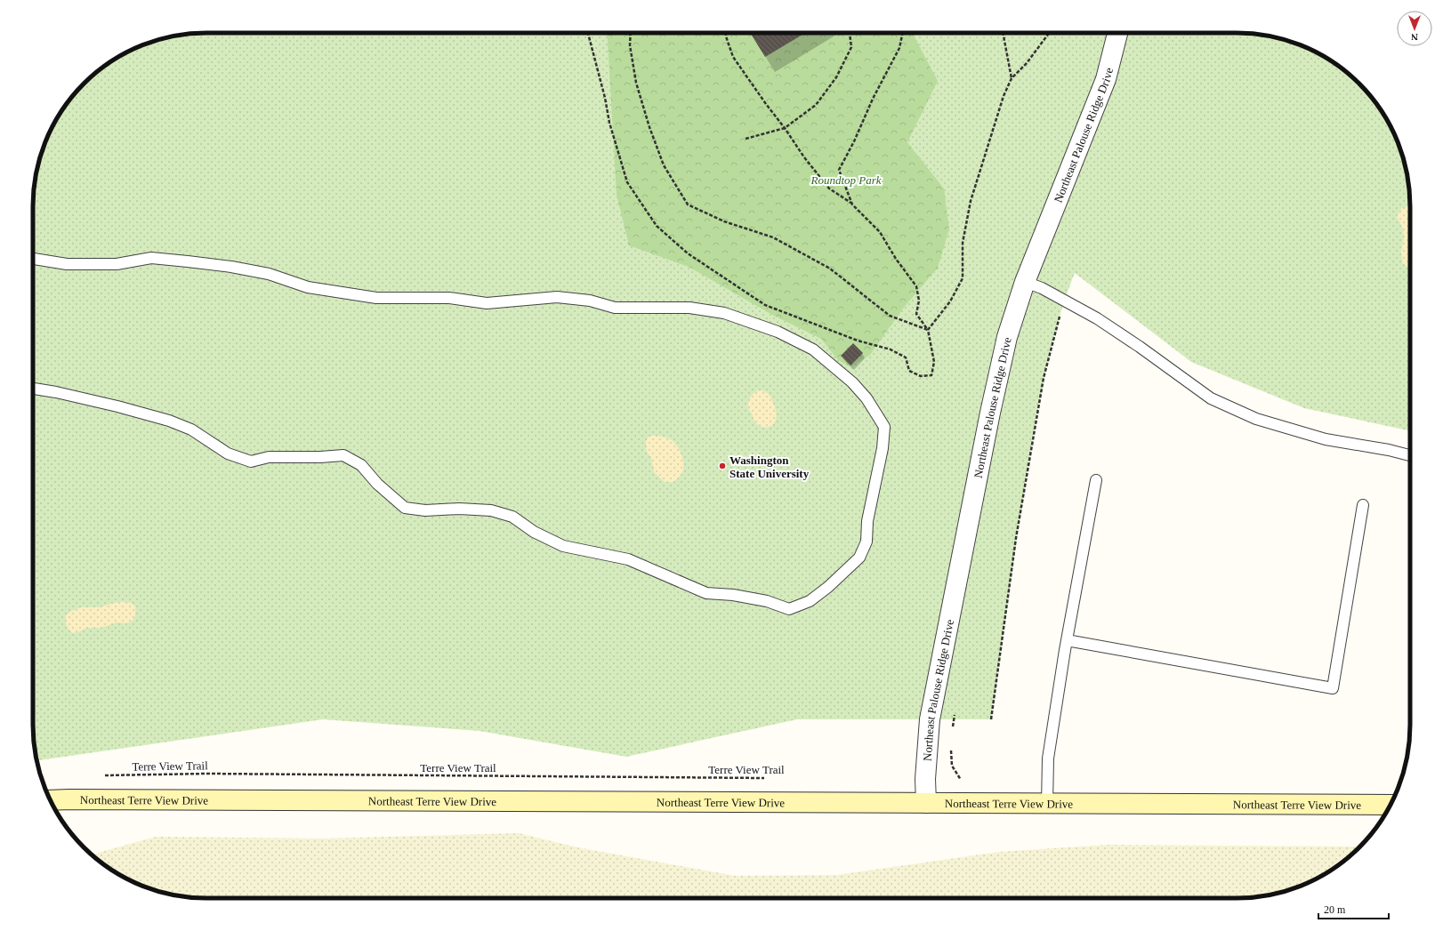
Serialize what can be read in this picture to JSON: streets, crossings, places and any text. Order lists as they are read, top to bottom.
{
  "streets": {
    "main road": ["Northeast Terre View Drive"],
    "street": ["Northeast Palouse Ridge Drive"],
    "path": ["Terre View Trail"]
  },
  "crossings": [
    ["Northeast Palouse Ridge Drive", "Northeast Terre View Drive"]
  ],
  "parks": ["Roundtop Park"],
  "places": ["Washington State University"],
  "scale_bar": "20 m",
  "north": "bottom"
}
